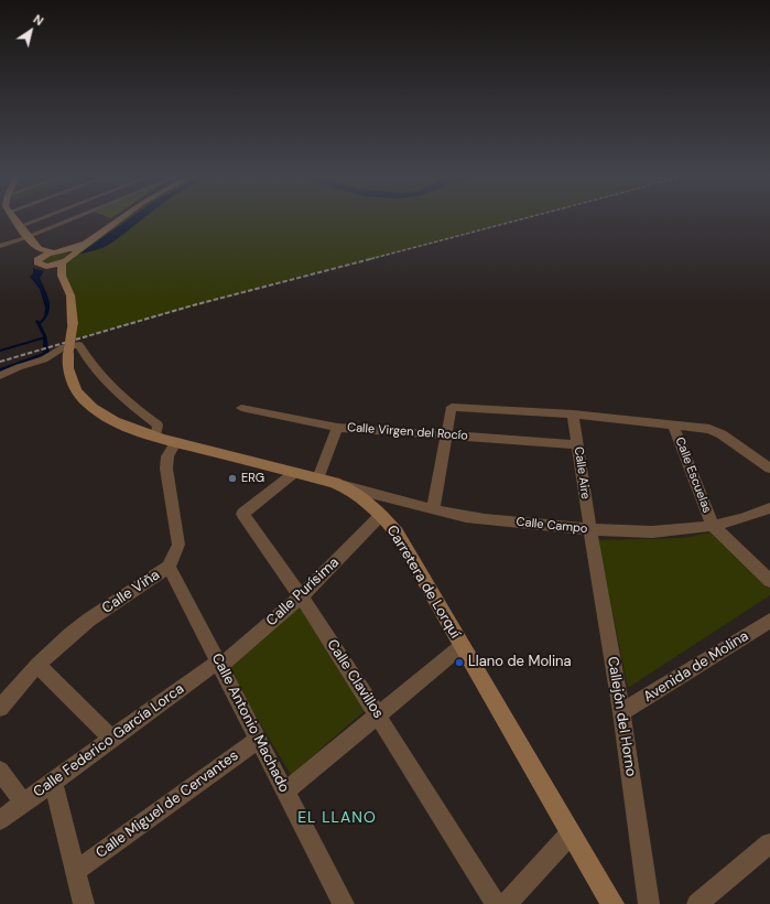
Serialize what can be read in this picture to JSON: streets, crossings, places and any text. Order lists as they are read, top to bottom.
{
  "streets": {
    "main road": ["Carretera de Lorquí"],
    "street": [
      "Calle Virgen del Rocío",
      "Calle Aire",
      "Calle Escuelas",
      "Calle Campo",
      "Calle Viña",
      "Calle Purísima",
      "Avenida de Molina",
      "Calle Clavillos",
      "Callejón del Horno",
      "Calle Antonio Machado",
      "Calle Federico García Lorca",
      "Calle Miguel de Cervantes"
    ]
  },
  "crossings": [
    ["Calle Virgen del Rocío", "Calle Aire"],
    ["Calle Aire", "Calle Campo"],
    ["Calle Aire", "Callejón del Horno"],
    ["Calle Escuelas", "Calle Campo"],
    ["Calle Campo", "Carretera de Lorquí"],
    ["Calle Campo", "Callejón del Horno"],
    ["Carretera de Lorquí", "Calle Viña"],
    ["Carretera de Lorquí", "Calle Purísima"],
    ["Carretera de Lorquí", "Calle Clavillos"],
    ["Calle Viña", "Calle Antonio Machado"],
    ["Calle Purísima", "Calle Clavillos"],
    ["Calle Purísima", "Calle Antonio Machado"],
    ["Calle Purísima", "Calle Federico García Lorca"],
    ["Avenida de Molina", "Callejón del Horno"],
    ["Calle Antonio Machado", "Calle Federico García Lorca"],
    ["Calle Antonio Machado", "Calle Miguel de Cervantes"]
  ],
  "districts": ["EL LLANO"],
  "places": ["ERG", "Llano de Molina"],
  "north": "top right"
}
